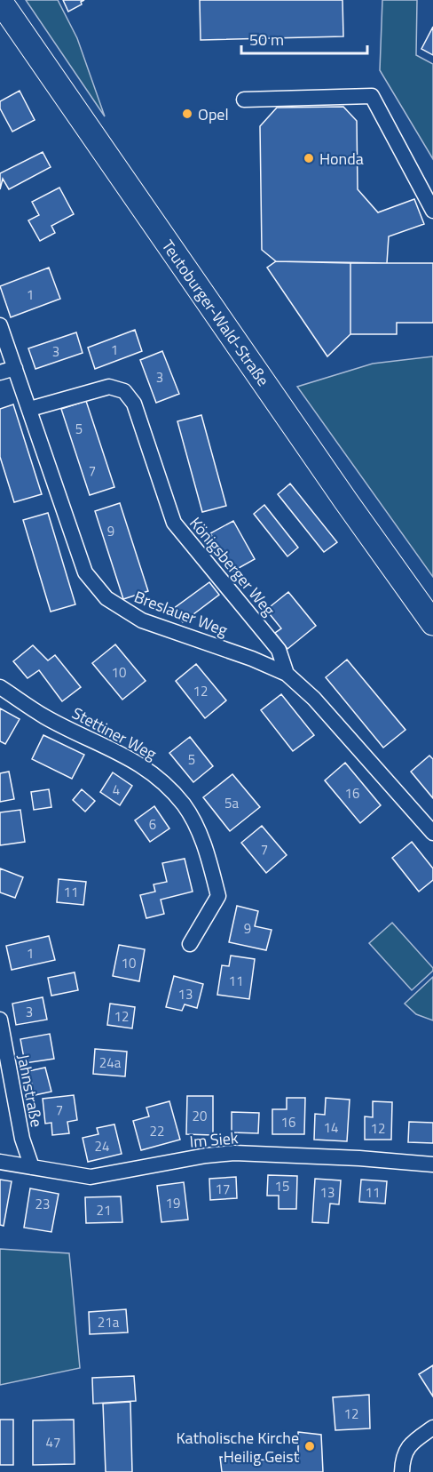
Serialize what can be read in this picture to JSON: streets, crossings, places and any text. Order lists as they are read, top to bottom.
{
  "streets": {
    "main road": ["Teutoburger-Wald-Straße"],
    "street": [
      "Königsberger Weg",
      "Breslauer Weg",
      "Stettiner Weg",
      "Jahnstraße",
      "Im Siek"
    ]
  },
  "crossings": [
    ["Königsberger Weg", "Breslauer Weg"],
    ["Jahnstraße", "Im Siek"]
  ],
  "places": ["Opel", "Honda", "Katholische Kirche Heilig Geist"],
  "house_numbers": [
    "1",
    "1",
    "3",
    "3",
    "5",
    "7",
    "9",
    "10",
    "12",
    "5",
    "4",
    "16",
    "5a",
    "6",
    "7",
    "11",
    "9",
    "1",
    "10",
    "11",
    "13",
    "3",
    "12",
    "24a",
    "7",
    "20",
    "16",
    "14",
    "12",
    "22",
    "24",
    "15",
    "17",
    "13",
    "11",
    "19",
    "23",
    "21",
    "21a",
    "12",
    "47"
  ],
  "scale_bar": "50 m"
}
